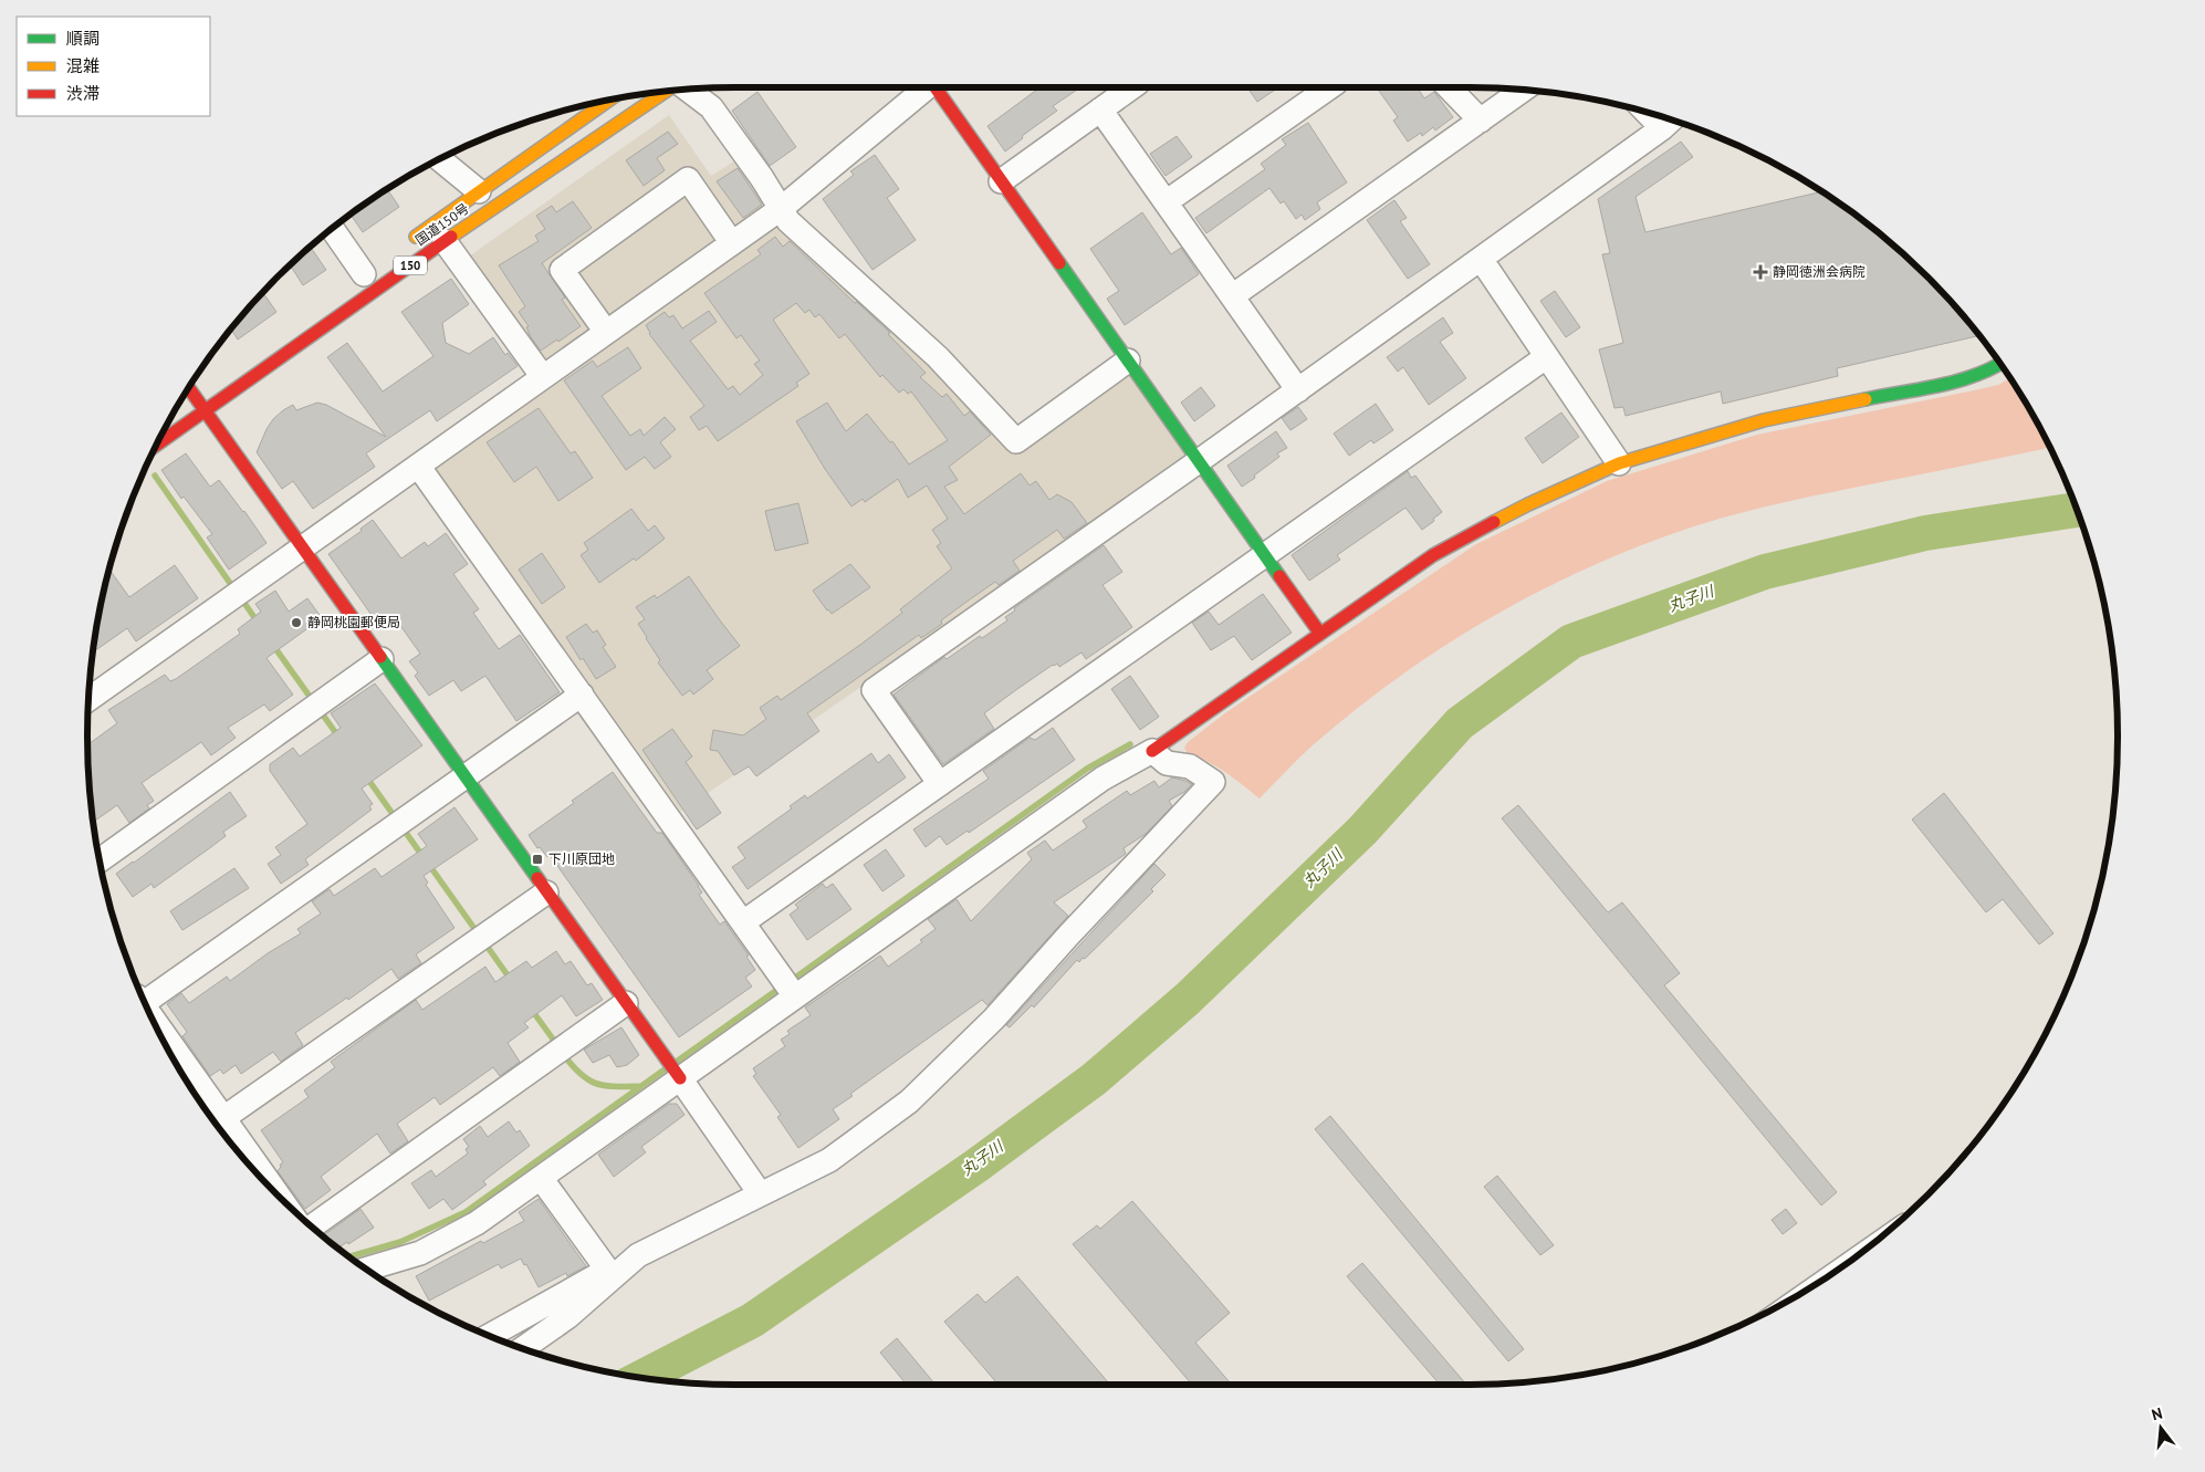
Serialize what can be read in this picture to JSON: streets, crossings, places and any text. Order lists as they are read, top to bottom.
{
  "streets": {
    "main road": ["国道150号", "150"]
  },
  "water": ["丸子川"],
  "places": {
    "health": ["静岡徳洲会病院"],
    "other": ["静岡桃園郵便局"],
    "transit": ["下川原団地"]
  },
  "legend": ["順調", "混雑", "渋滞"],
  "north": "top"
}
